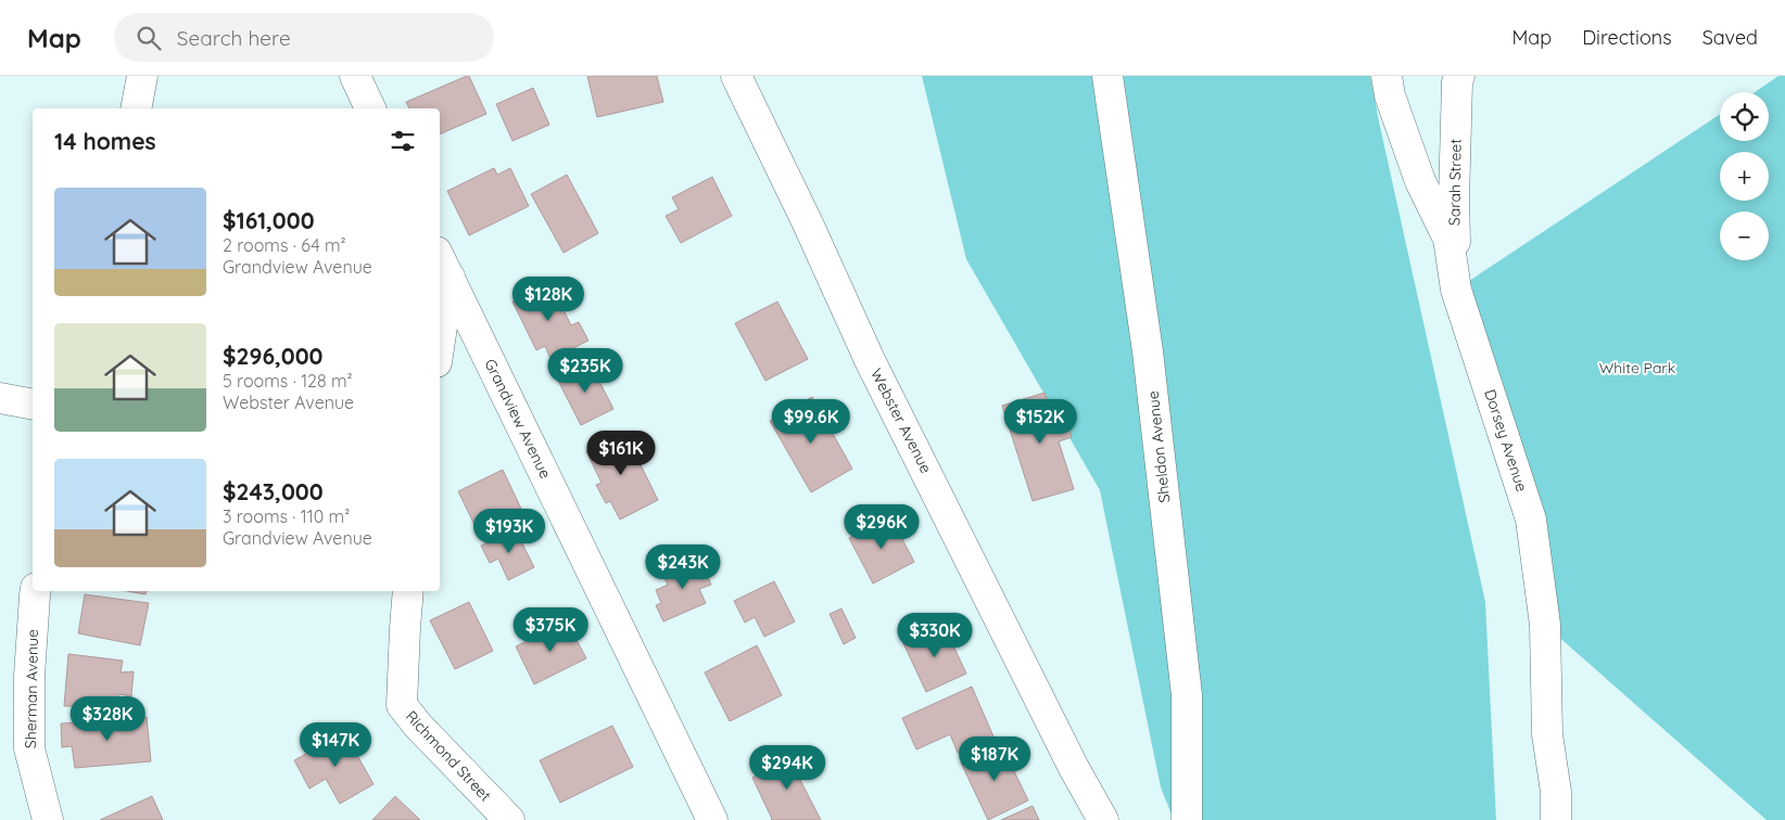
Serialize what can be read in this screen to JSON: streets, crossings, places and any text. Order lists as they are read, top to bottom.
{
  "streets": {
    "street": [
      "Sarah Street",
      "Grandview Avenue",
      "Webster Avenue",
      "Dorsey Avenue",
      "Sheldon Avenue",
      "Sherman Avenue",
      "Richmond Street"
    ]
  },
  "crossings": [
    ["Sarah Street", "Dorsey Avenue"]
  ],
  "parks": ["White Park"],
  "page": {
    "header": "Map",
    "search": "Search here",
    "nav": ["Map", "Directions", "Saved"],
    "map_buttons": ["+", "−"],
    "heading": "14 homes",
    "list": [
      {
        "name": "$161,000",
        "note": "2 rooms · 64 m² · Grandview Avenue"
      },
      {
        "name": "$296,000",
        "note": "5 rooms · 128 m² · Webster Avenue"
      },
      {
        "name": "$243,000",
        "note": "3 rooms · 110 m² · Grandview Avenue"
      }
    ],
    "price": [
      "$128K",
      "$235K",
      "$99.6K",
      "$152K",
      "$161K",
      "$296K",
      "$193K",
      "$243K",
      "$375K",
      "$330K",
      "$328K",
      "$147K",
      "$187K",
      "$294K"
    ]
  }
}
